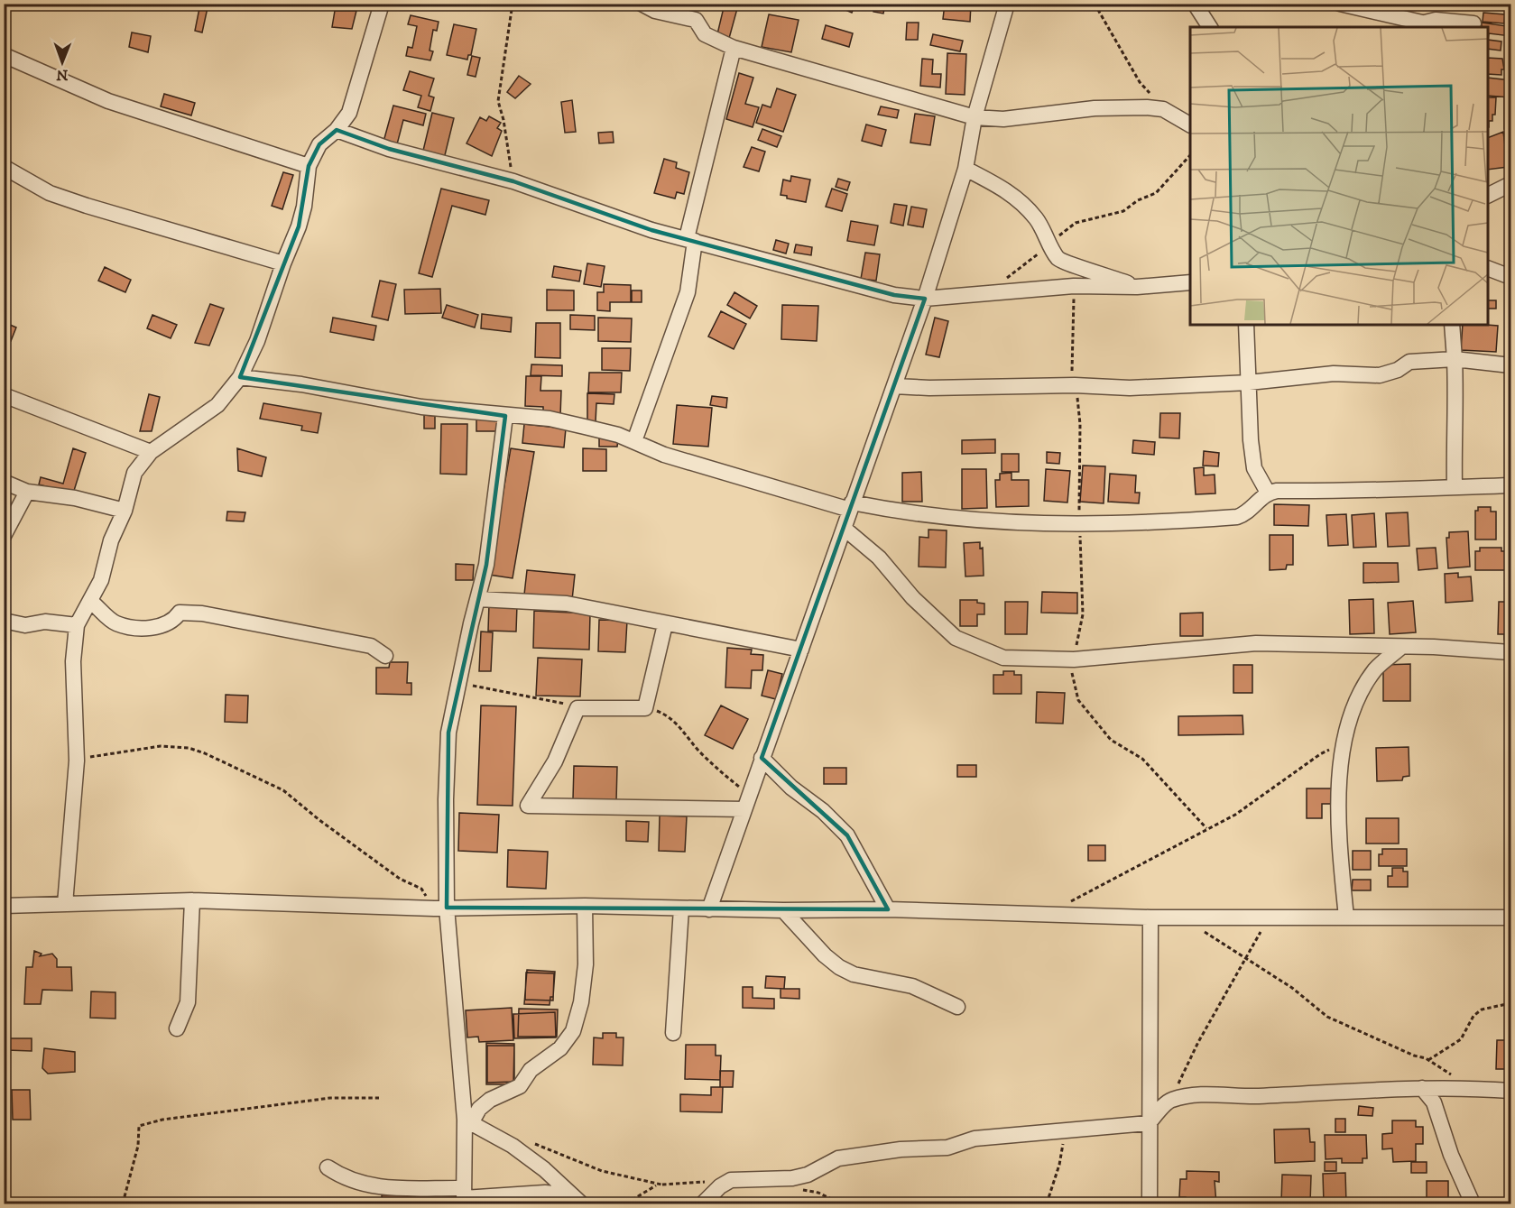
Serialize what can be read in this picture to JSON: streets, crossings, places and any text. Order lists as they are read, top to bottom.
{
  "north": "bottom"
}
